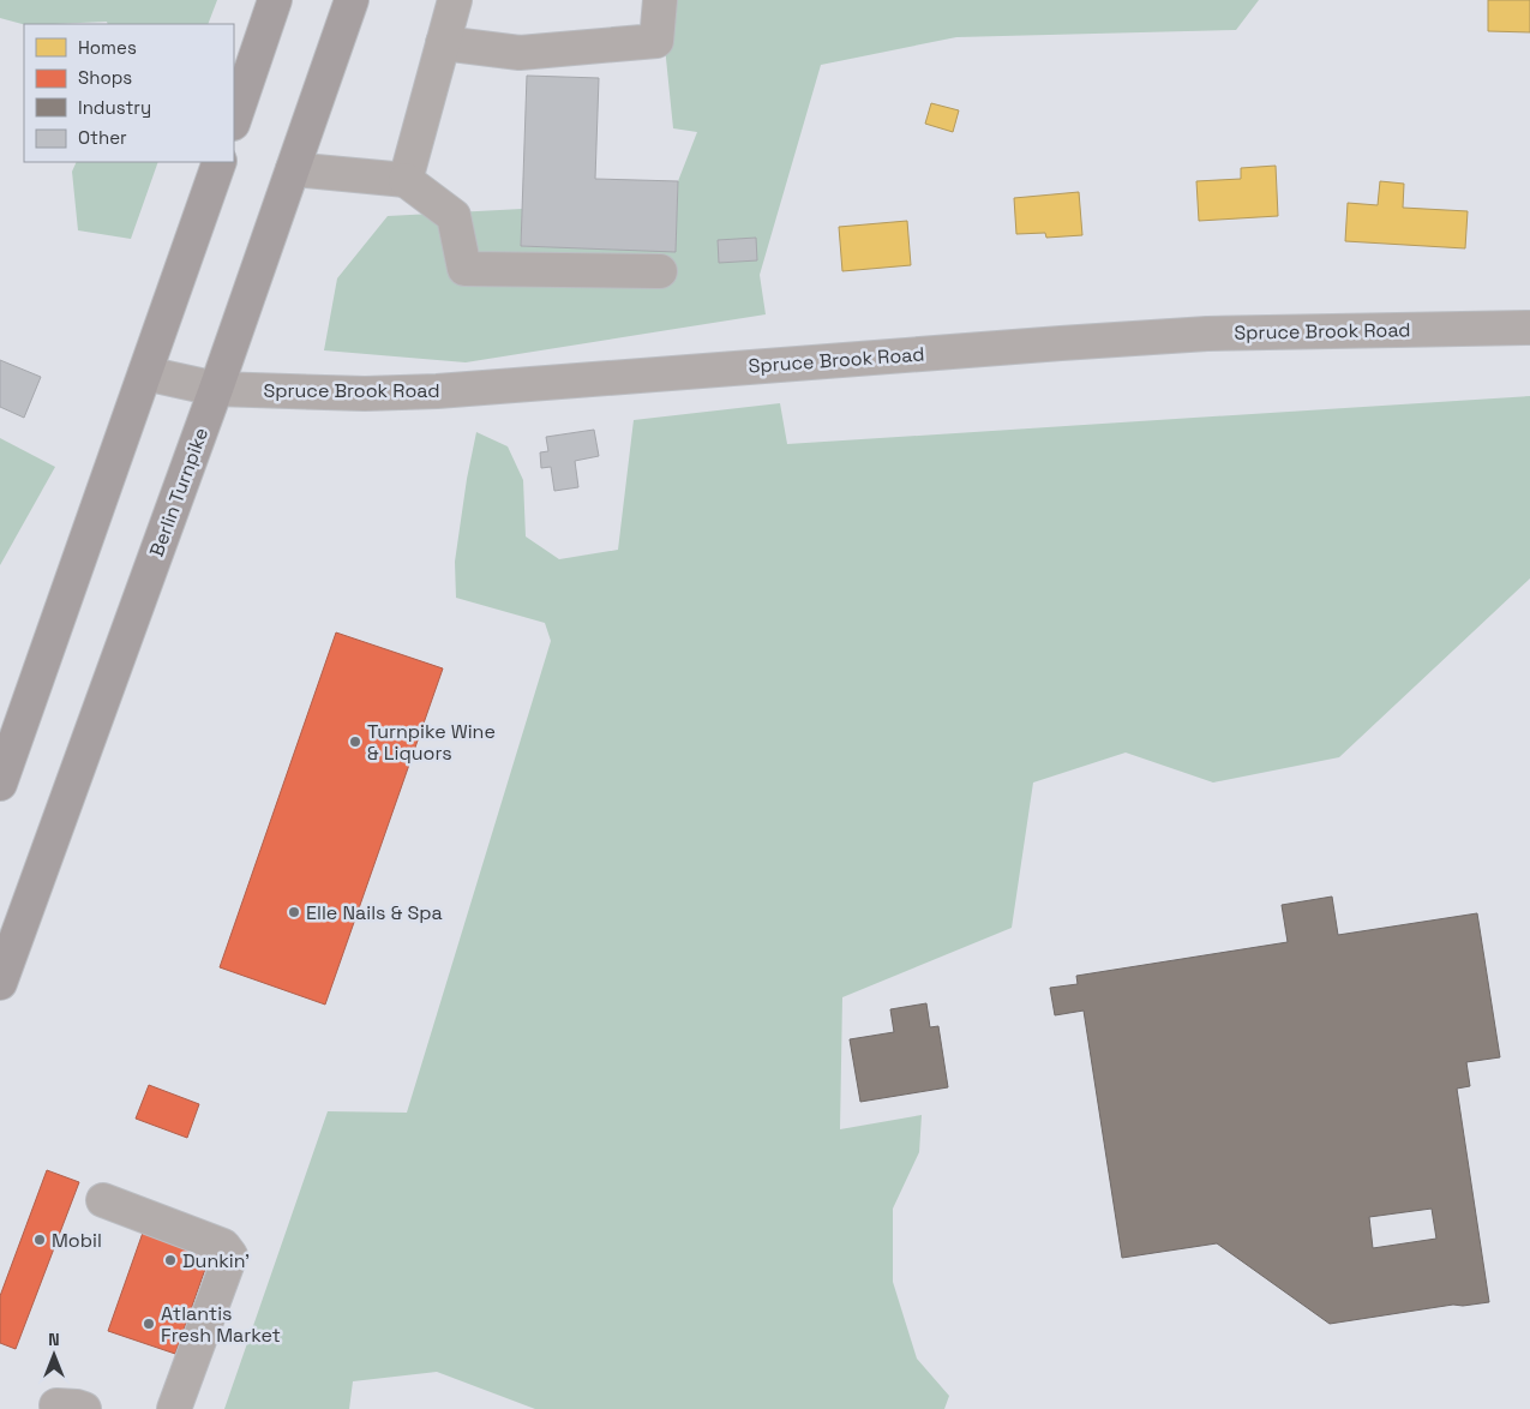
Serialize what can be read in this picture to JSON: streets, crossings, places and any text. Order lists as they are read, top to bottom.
{
  "streets": {
    "highway": ["Berlin Turnpike"],
    "street": ["Spruce Brook Road"]
  },
  "crossings": [
    ["Spruce Brook Road", "Berlin Turnpike"]
  ],
  "places": [
    "Turnpike Wine & Liquors",
    "Elle Nails & Spa",
    "Mobil",
    "Dunkin'",
    "Atlantis Fresh Market"
  ],
  "legend": [
    "Homes",
    "Shops",
    "Industry",
    "Other"
  ],
  "north": "top"
}
